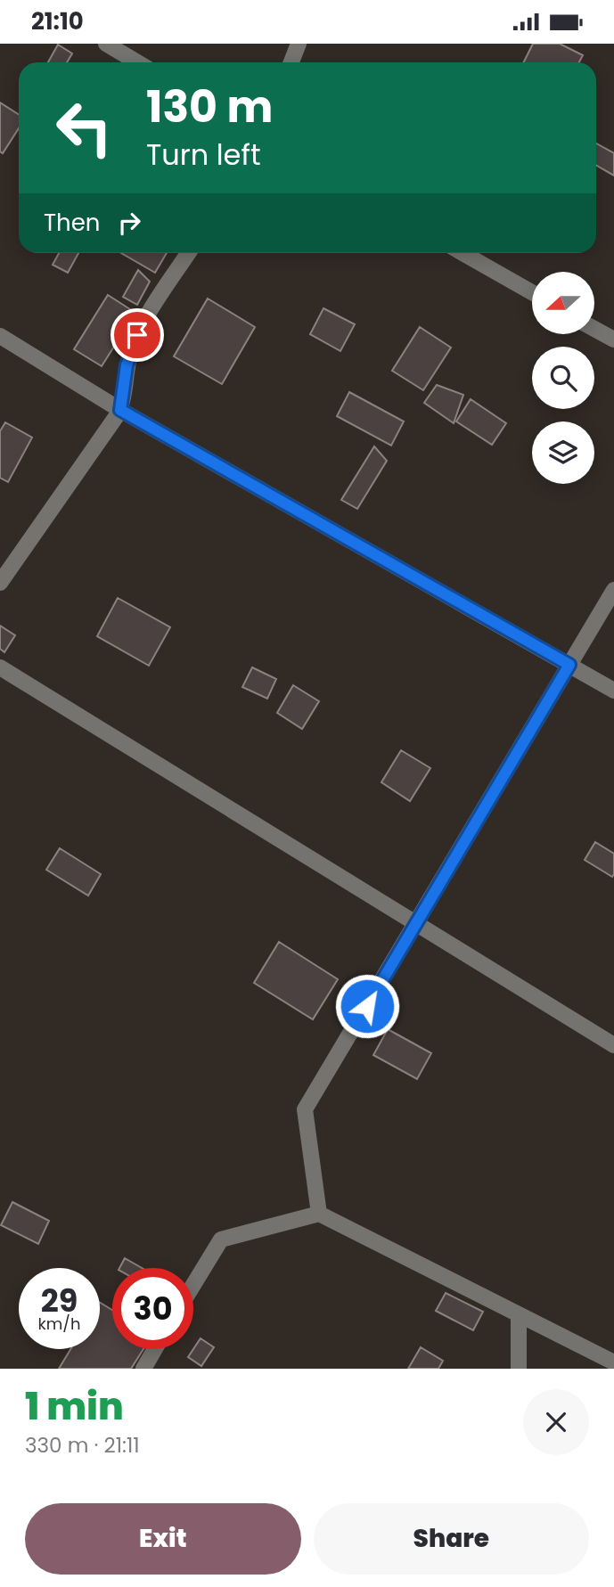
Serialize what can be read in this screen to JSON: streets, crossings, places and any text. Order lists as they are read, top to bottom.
{
  "north": "left",
  "page": {
    "status": "21:10",
    "turn": ["130 m", "Turn left"],
    "then": "Then",
    "speed": "29 km/h",
    "limit": "30",
    "heading": ["1 min", "330 m · 21:11"],
    "buttons": ["Exit", "Share"]
  }
}
